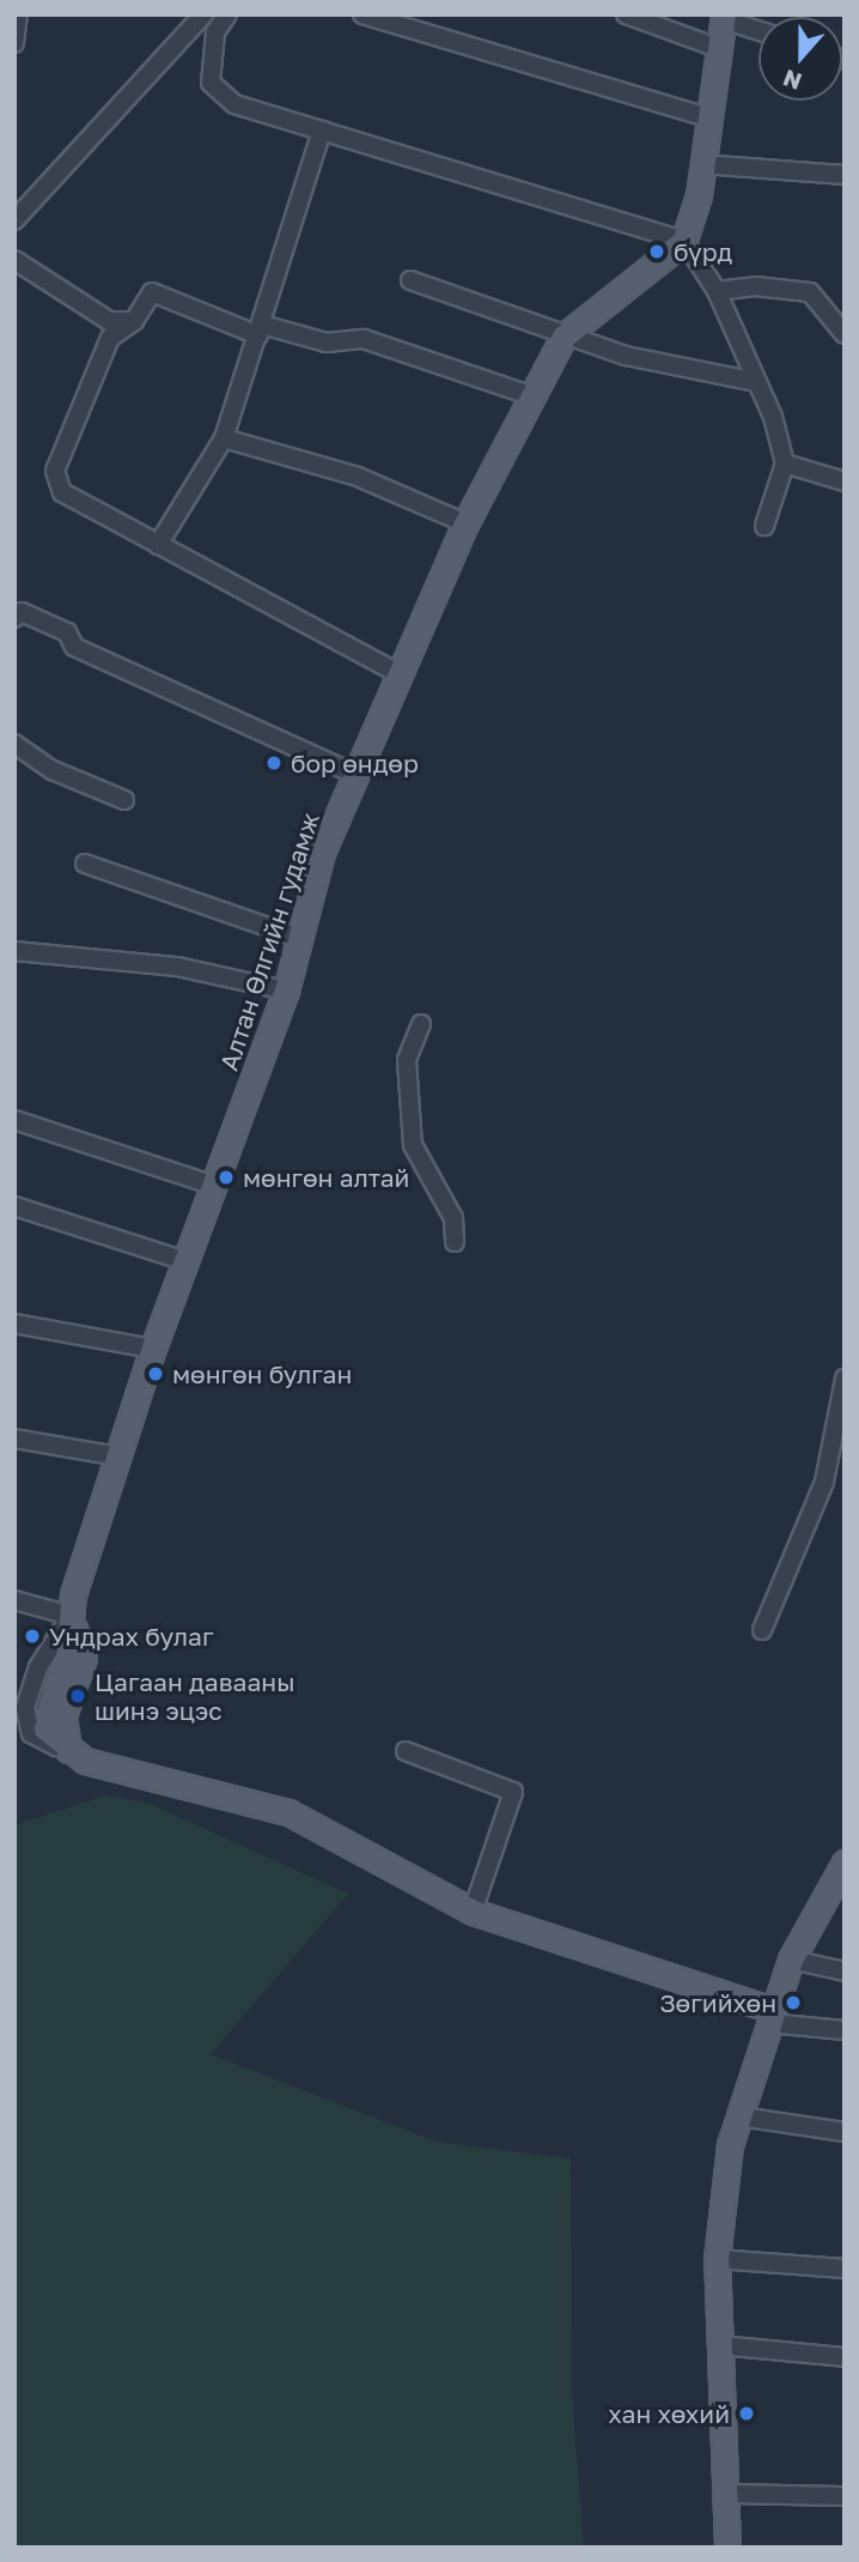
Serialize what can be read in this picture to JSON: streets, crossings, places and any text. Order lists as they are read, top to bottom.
{
  "streets": {
    "main road": ["Алтан Өлгийн гудамж"]
  },
  "places": [
    "бүрд",
    "бор өндөр",
    "мөнгөн алтай",
    "мөнгөн булган",
    "Ундрах булаг",
    "Цагаан давааны шинэ эцэс",
    "Зөгийхөн",
    "хан хөхий"
  ],
  "north": "bottom"
}
